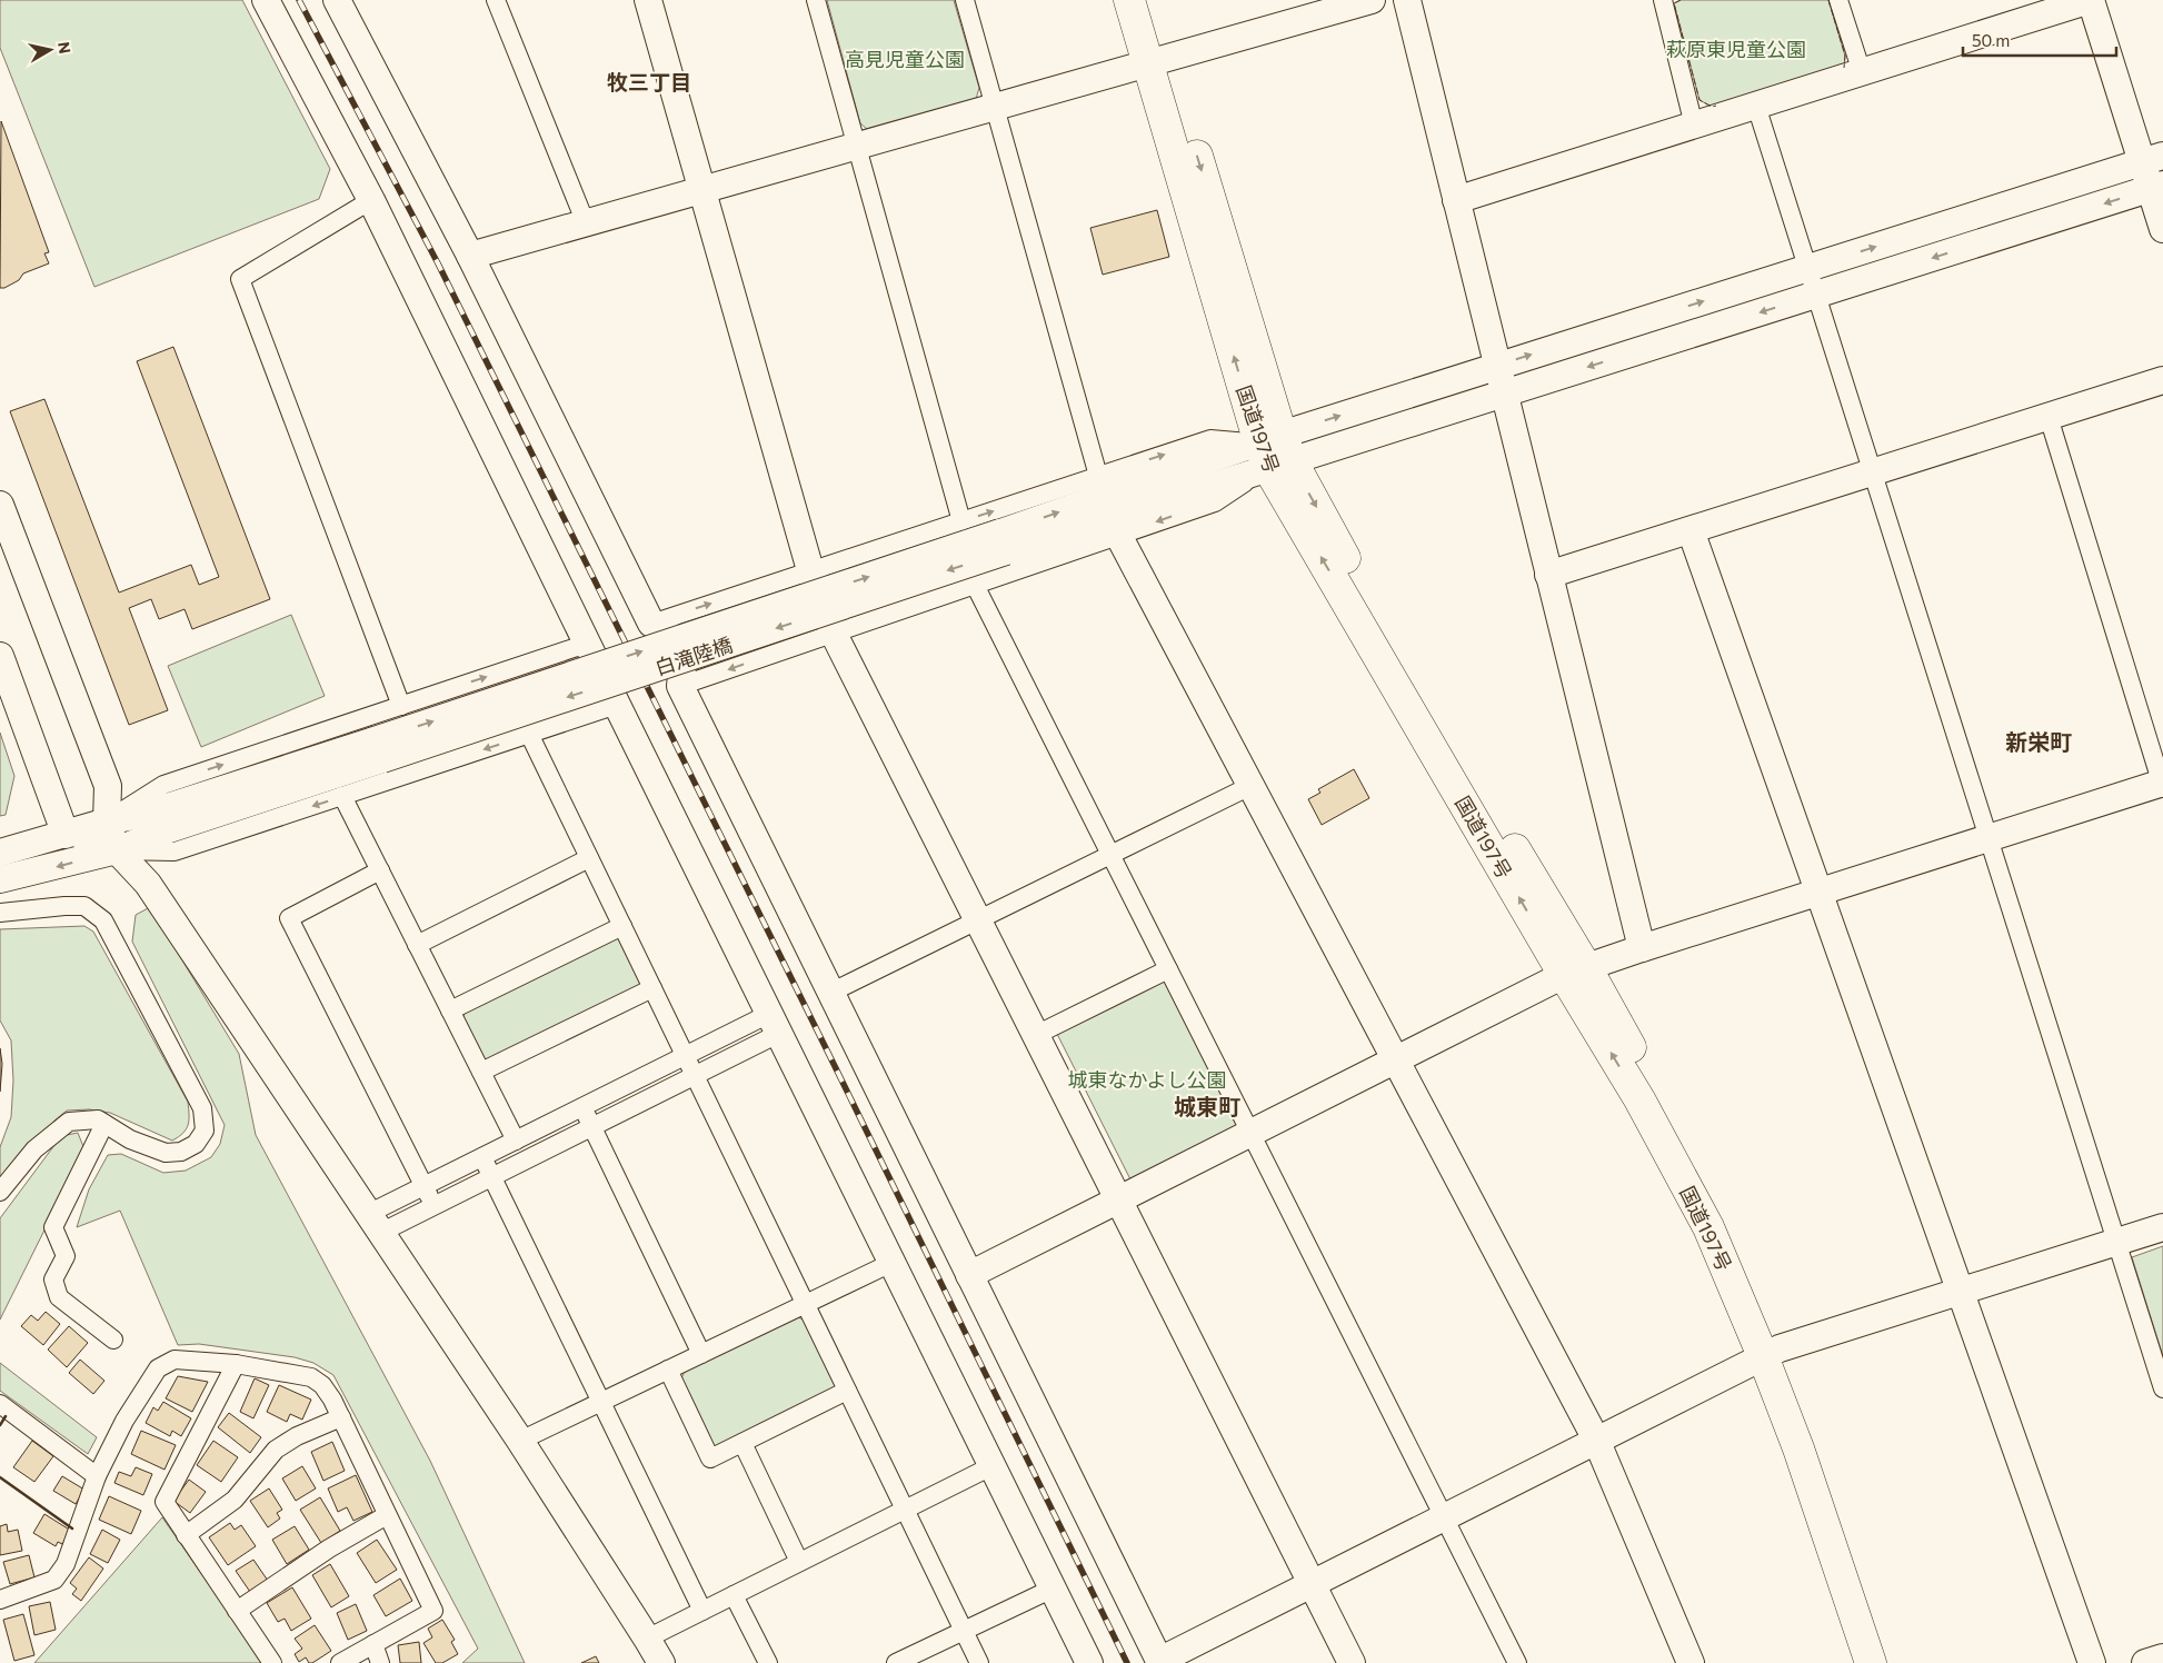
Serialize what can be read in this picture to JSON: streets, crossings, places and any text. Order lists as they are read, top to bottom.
{
  "streets": {
    "highway": ["国道197号"],
    "street": ["白滝陸橋"]
  },
  "crossings": [
    ["国道197号", "白滝陸橋"]
  ],
  "districts": ["牧三丁目", "新栄町", "城東町"],
  "parks": ["萩原東児童公園", "高見児童公園", "城東なかよし公園"],
  "scale_bar": "50 m",
  "north": "right"
}
